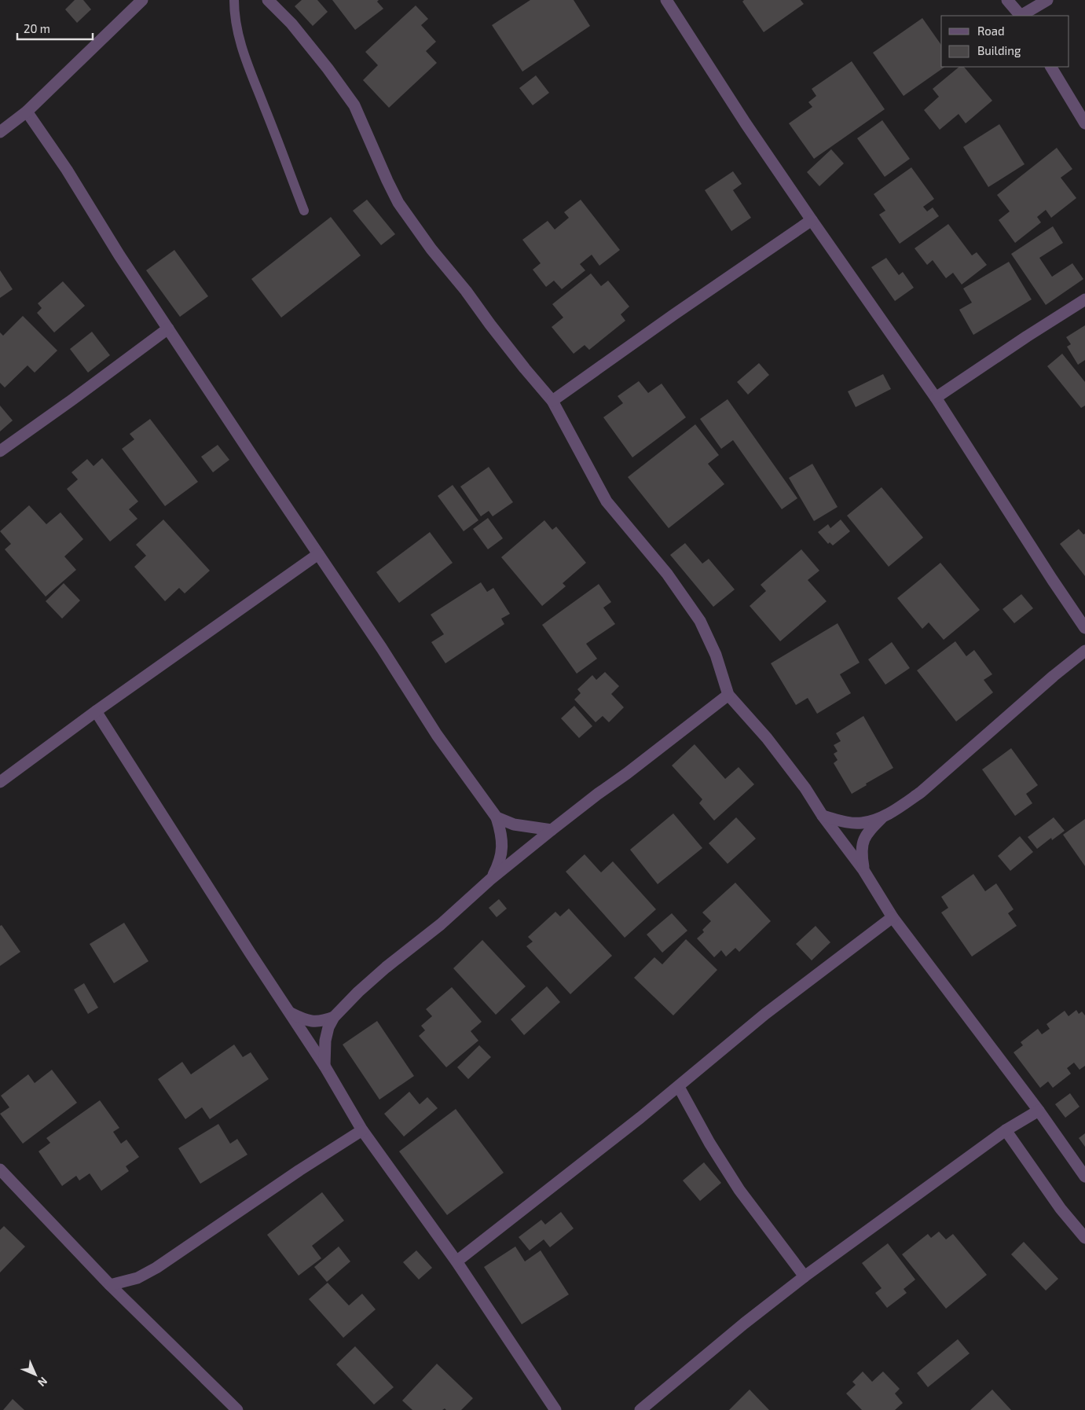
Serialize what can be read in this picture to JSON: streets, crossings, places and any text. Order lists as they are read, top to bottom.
{
  "legend": ["Road", "Building"],
  "scale_bar": "20 m",
  "north": "bottom right"
}
